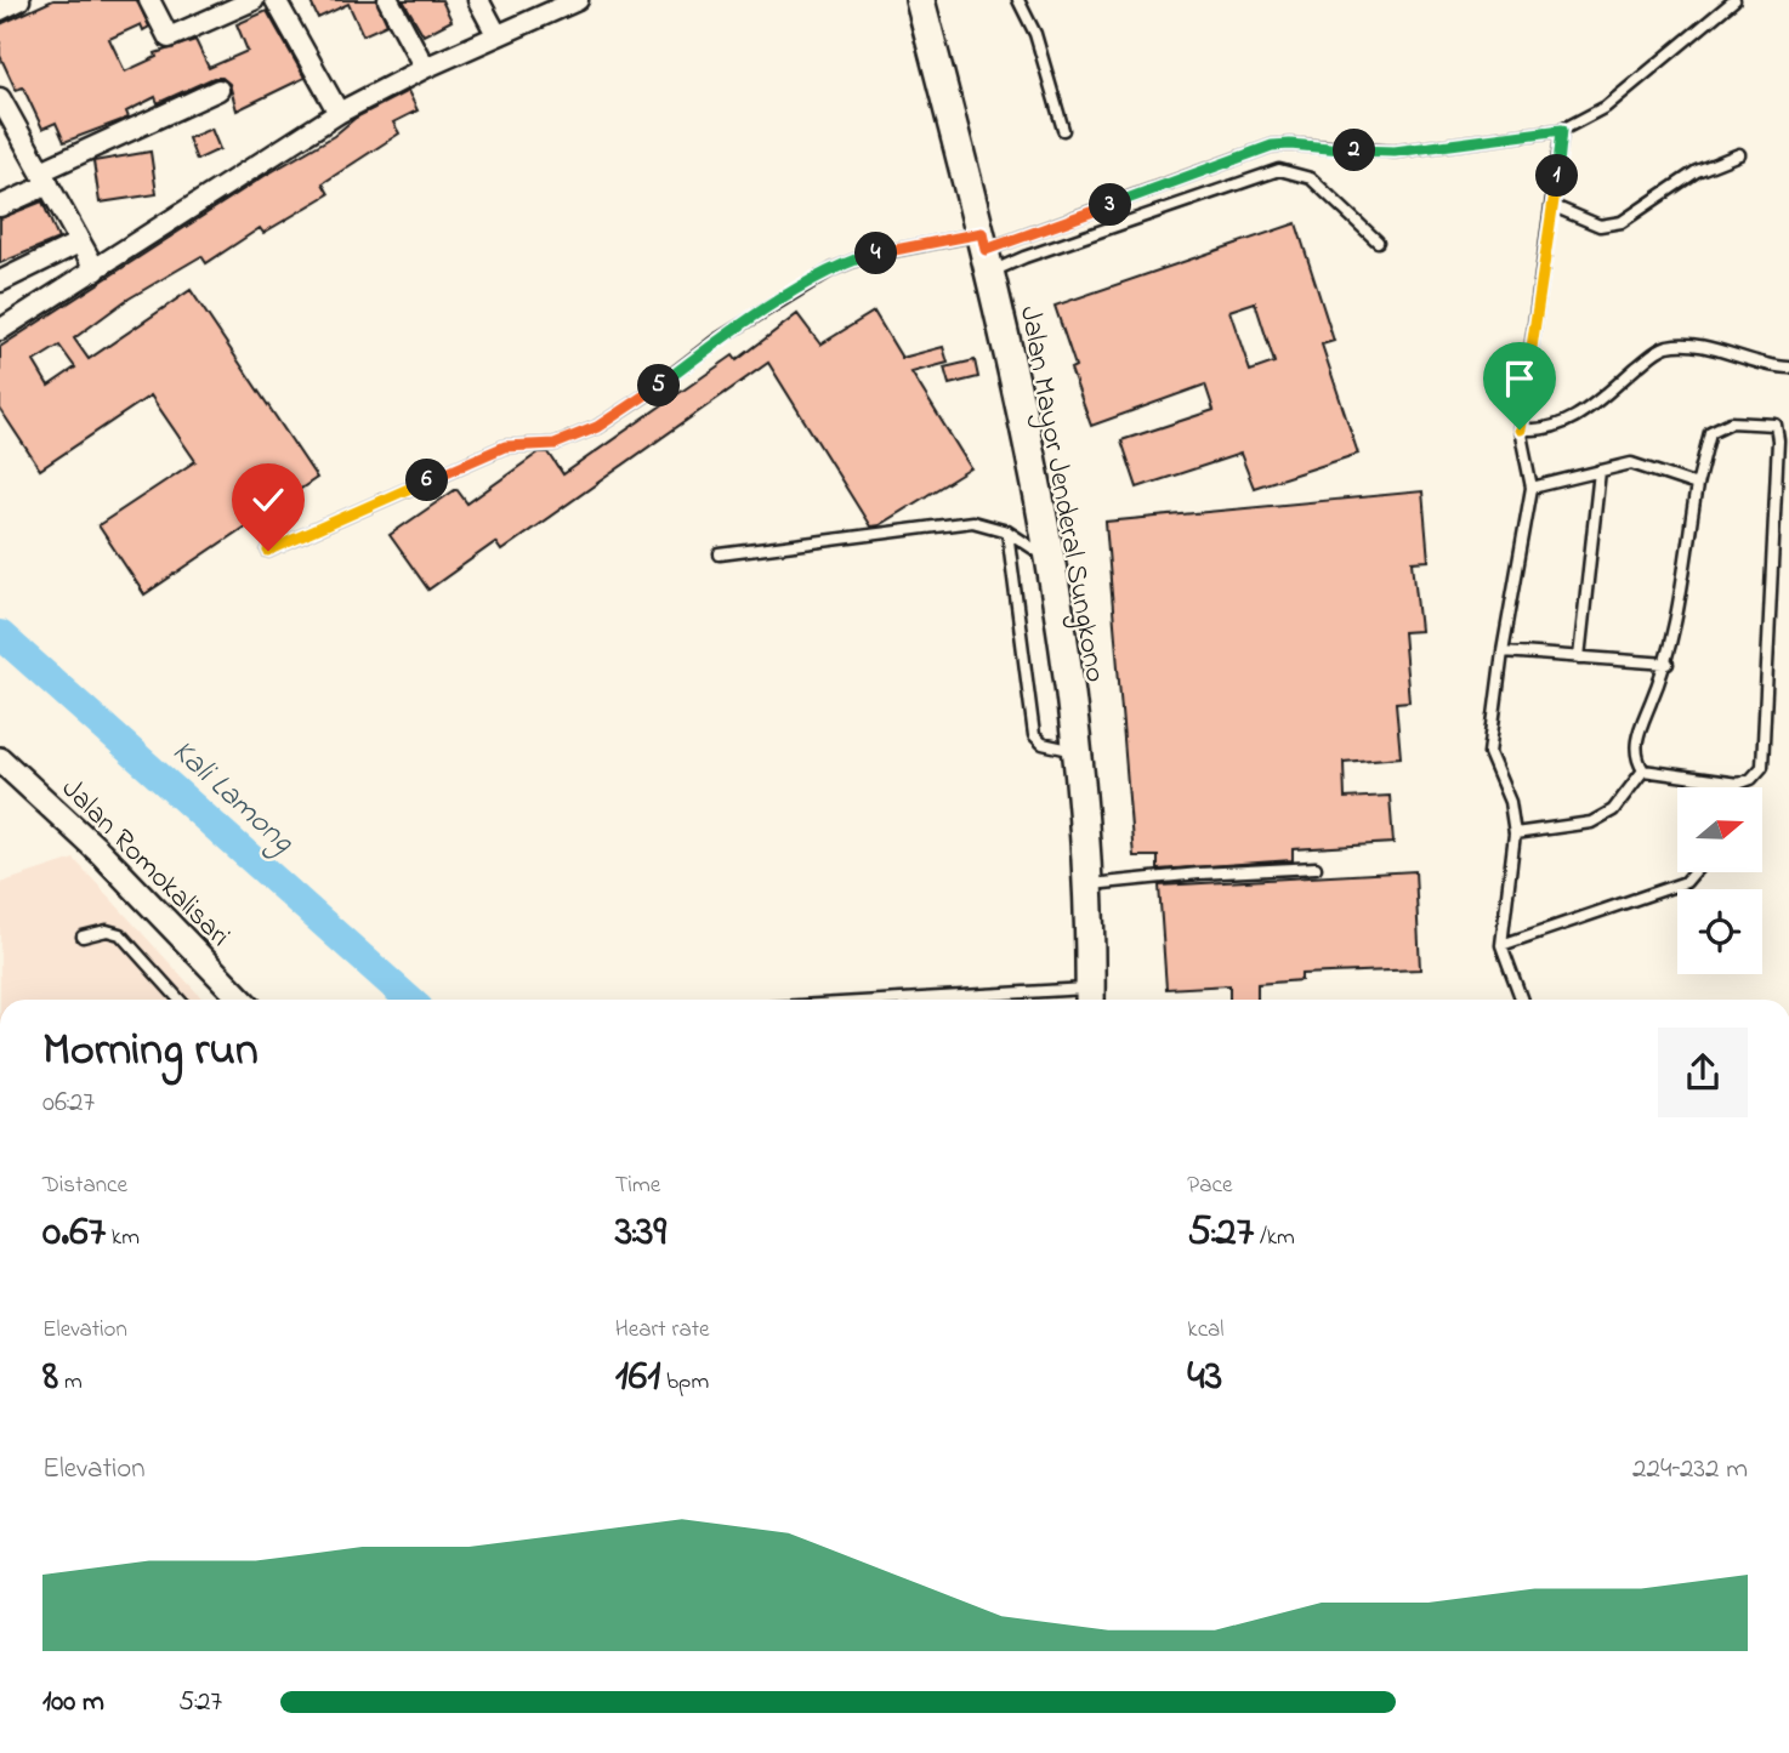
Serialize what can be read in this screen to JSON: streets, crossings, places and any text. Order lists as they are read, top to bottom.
{
  "streets": {
    "main road": ["Jalan Mayor Jenderal Sungkono"],
    "street": ["Jalan Romokalisari"]
  },
  "water": ["Kali Lamong"],
  "north": "right",
  "page": {
    "pins": [
      "2",
      "1",
      "3",
      "4",
      "5",
      "6"
    ],
    "heading": ["Morning run", "06:27"],
    "stats": [
      ["Distance", "0.67 km"],
      ["Time", "3:39"],
      ["Pace", "5:27 /km"],
      ["Elevation", "8 m"],
      ["Heart rate", "161 bpm"],
      ["kcal", "43"]
    ],
    "chart": ["Elevation", "224–232 m"],
    "list": [
      {
        "name": "100 m",
        "note": "5:27"
      }
    ]
  }
}
